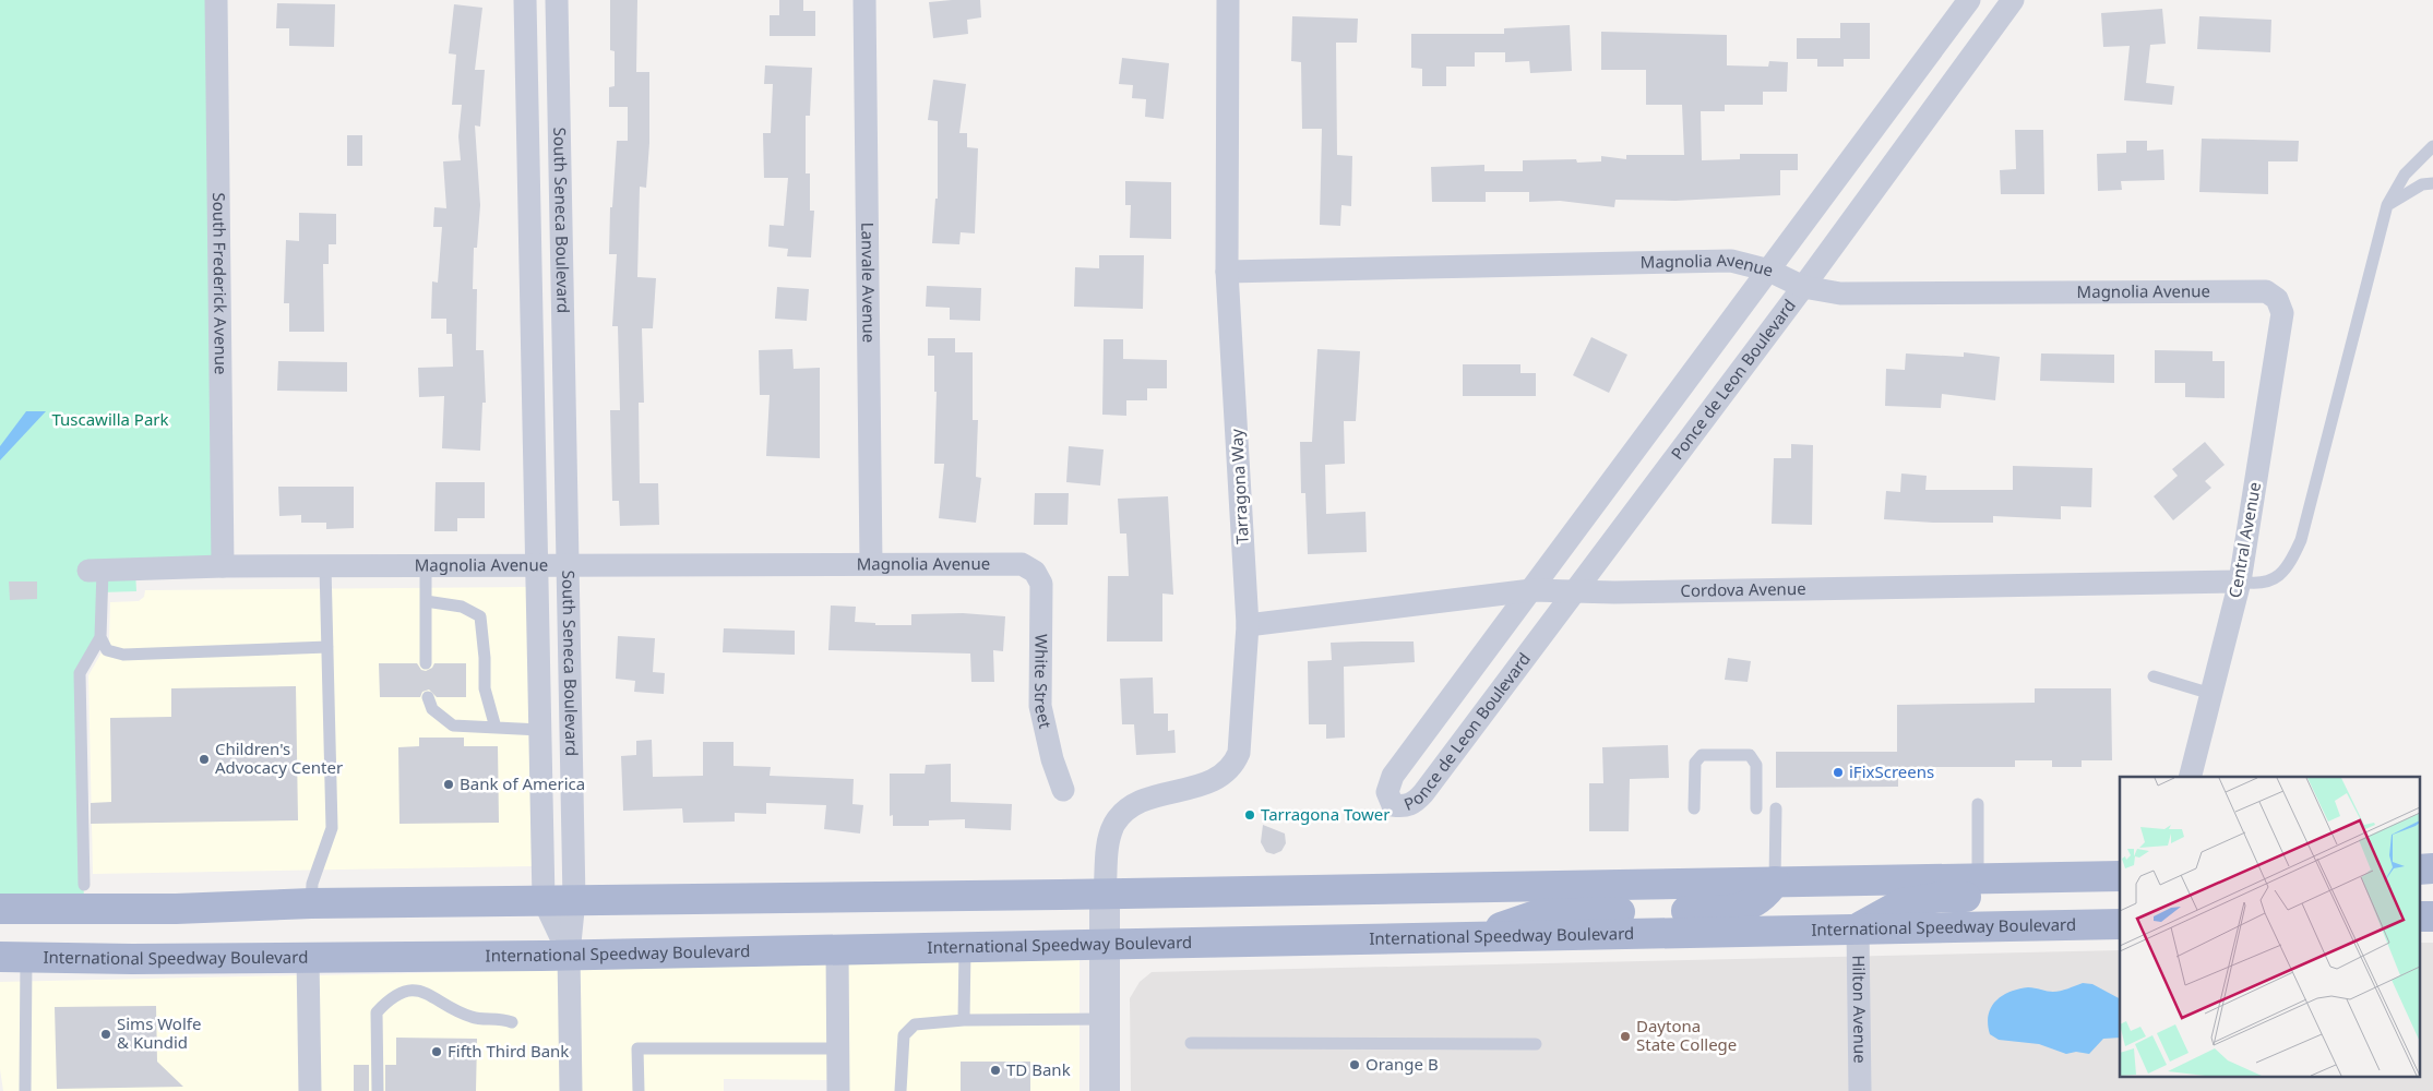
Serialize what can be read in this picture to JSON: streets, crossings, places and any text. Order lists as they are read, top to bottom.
{
  "streets": {
    "main road": ["International Speedway Boulevard"],
    "street": [
      "South Seneca Boulevard",
      "Magnolia Avenue",
      "Lanvale Avenue",
      "South Frederick Avenue",
      "Ponce de Leon Boulevard",
      "Tarragona Way",
      "Central Avenue",
      "Cordova Avenue",
      "White Street",
      "Hilton Avenue"
    ]
  },
  "crossings": [
    ["South Seneca Boulevard", "Magnolia Avenue"],
    ["South Seneca Boulevard", "International Speedway Boulevard"],
    ["Magnolia Avenue", "Lanvale Avenue"],
    ["Magnolia Avenue", "South Frederick Avenue"],
    ["Magnolia Avenue", "Ponce de Leon Boulevard"],
    ["Magnolia Avenue", "Tarragona Way"],
    ["Magnolia Avenue", "Central Avenue"],
    ["Magnolia Avenue", "White Street"],
    ["Ponce de Leon Boulevard", "Cordova Avenue"],
    ["Tarragona Way", "Cordova Avenue"],
    ["Central Avenue", "Cordova Avenue"],
    ["International Speedway Boulevard", "Hilton Avenue"]
  ],
  "parks": ["Tuscawilla Park"],
  "places": [
    "Children's Advocacy Center",
    "iFixScreens",
    "Bank of America",
    "Tarragona Tower",
    "Sims Wolfe & Kundid",
    "Daytona State College",
    "Fifth Third Bank",
    "Orange B",
    "TD Bank"
  ]
}
